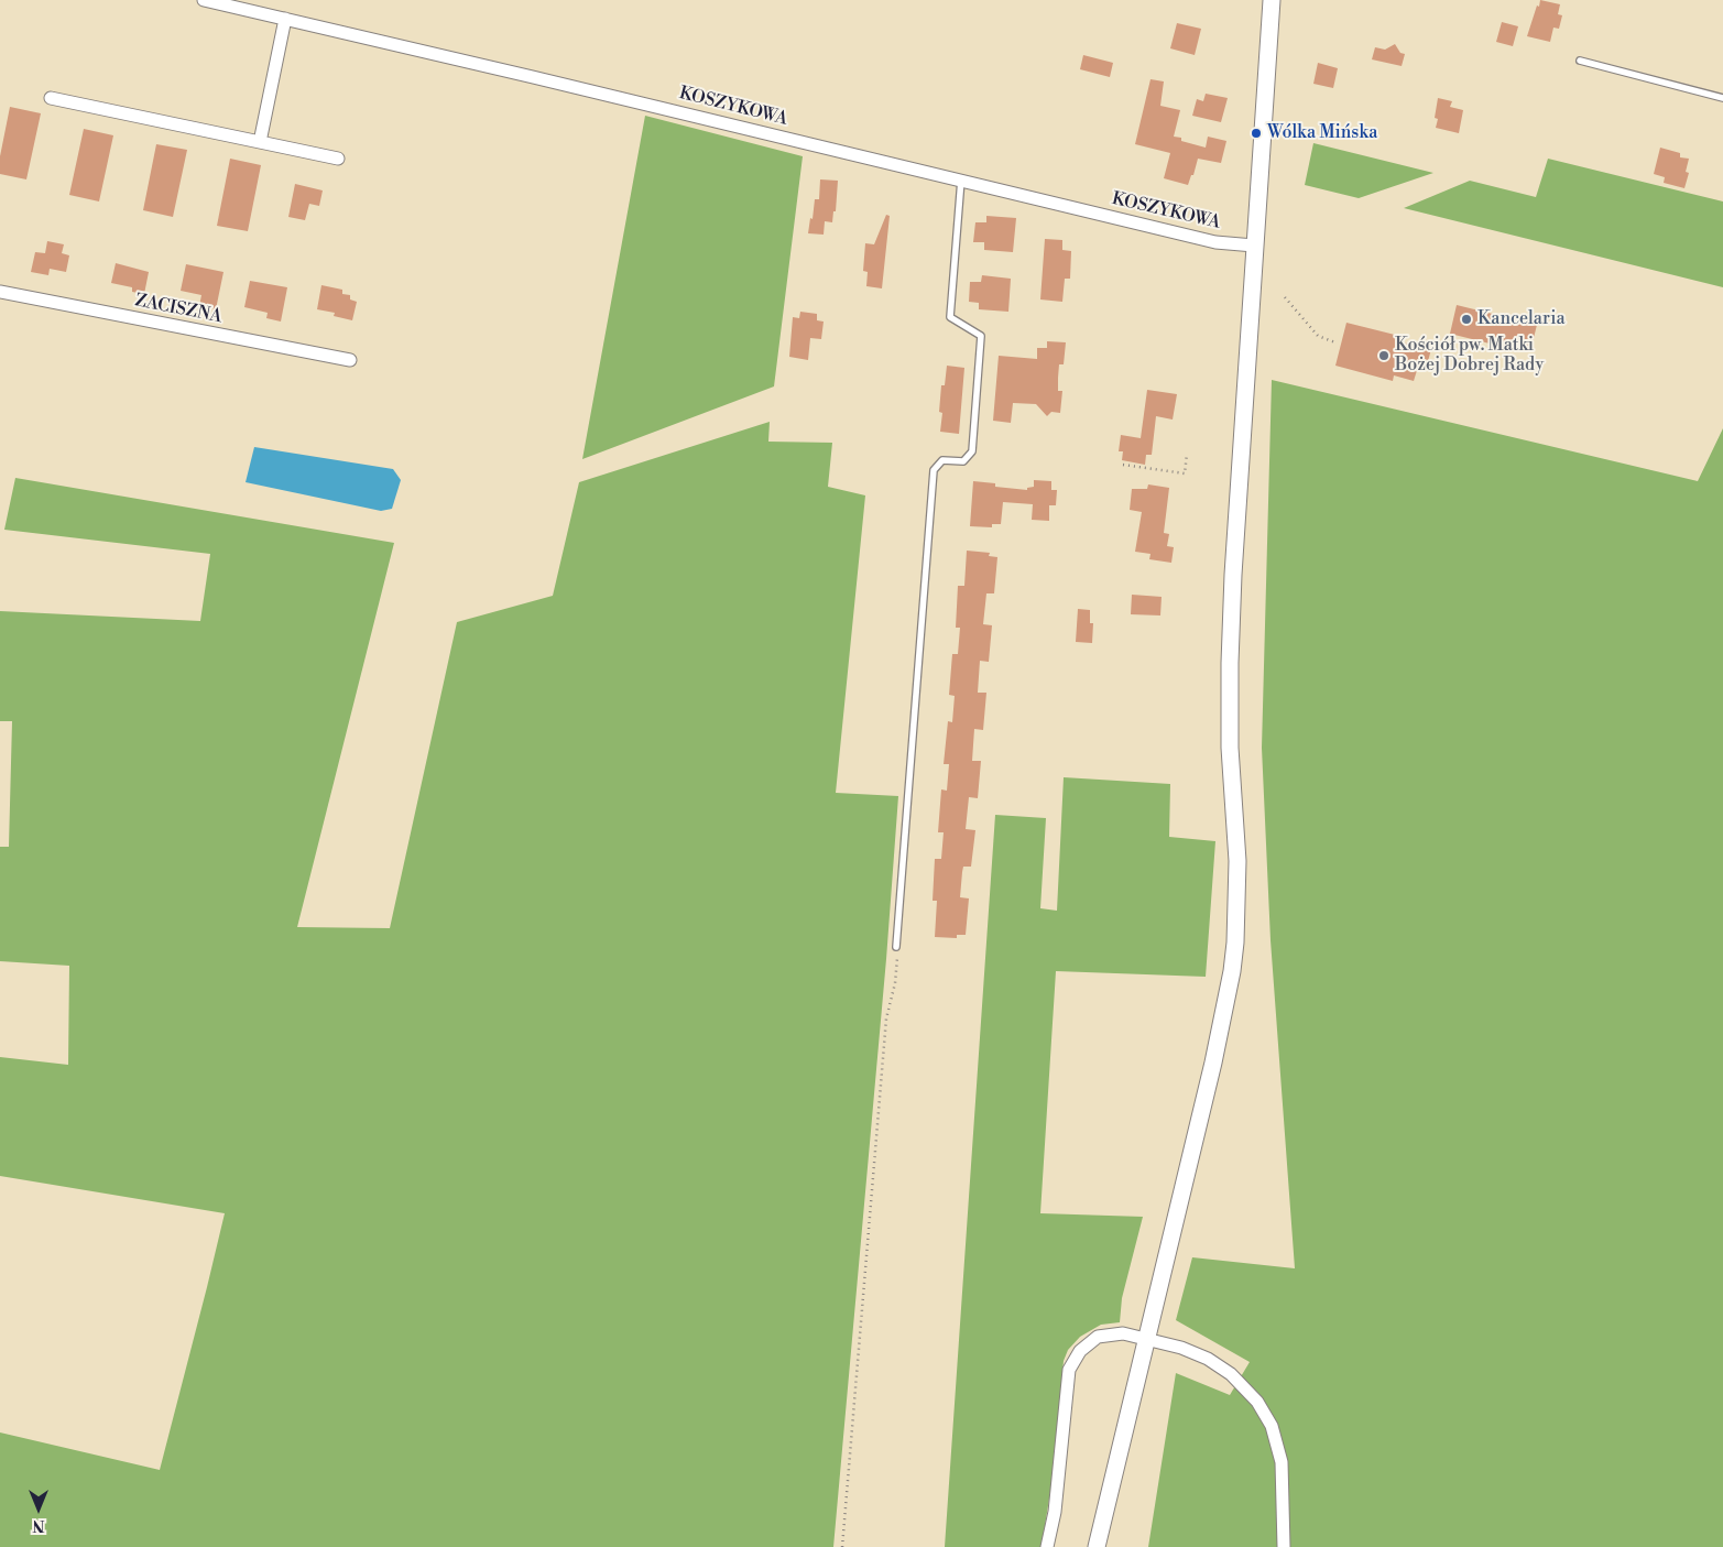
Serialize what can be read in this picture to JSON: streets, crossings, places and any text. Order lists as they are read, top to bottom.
{
  "streets": {
    "street": ["KOSZYKOWA", "ZACISZNA"]
  },
  "places": ["Wólka Mińska", "Kancelaria", "Kościół pw. Matki Bożej Dobrej Rady"],
  "north": "bottom"
}
